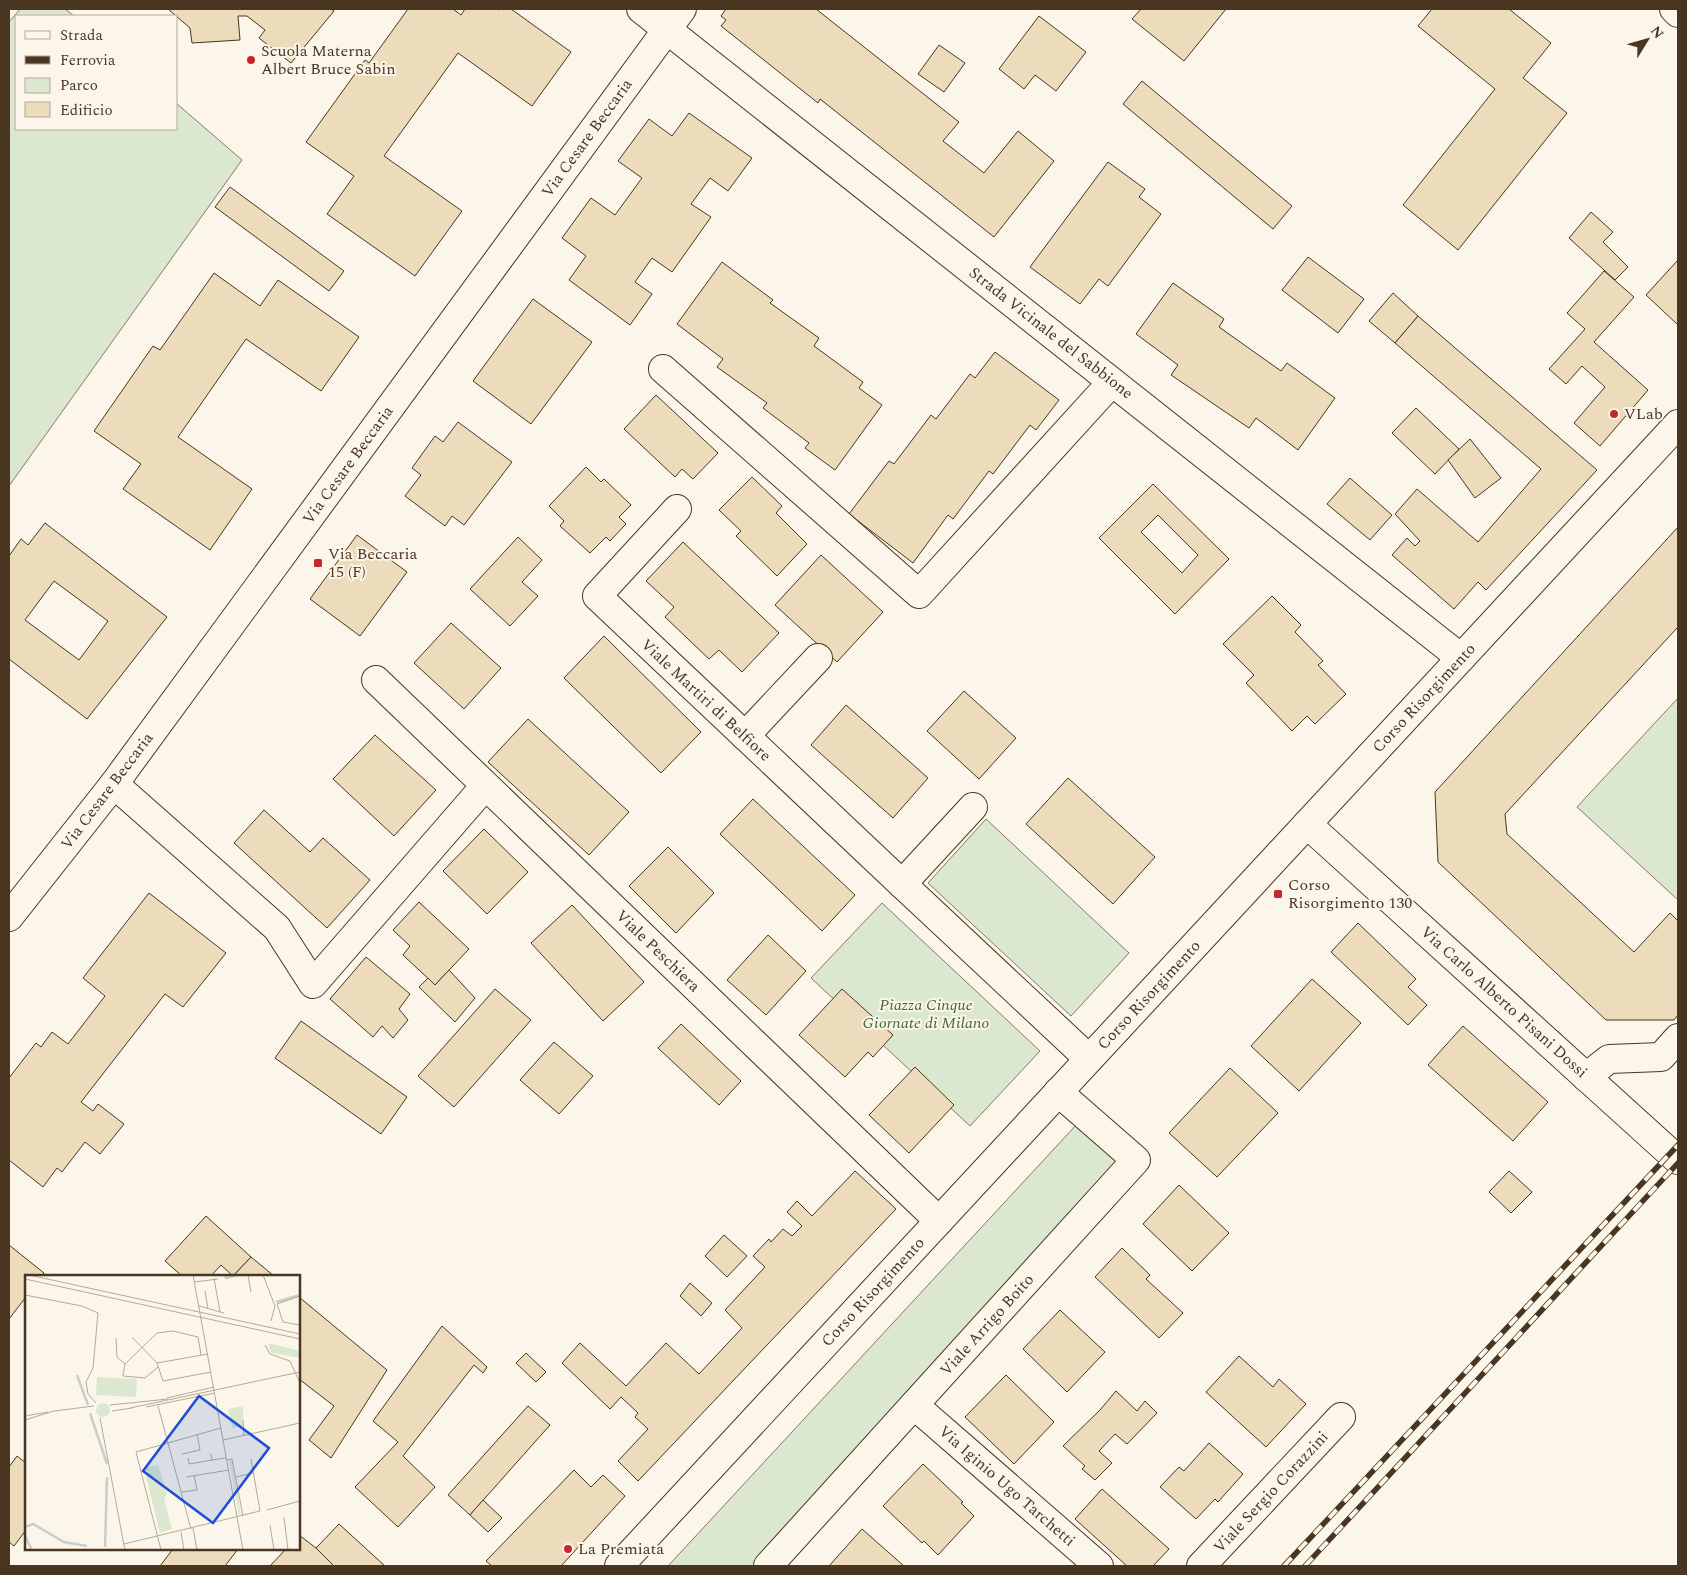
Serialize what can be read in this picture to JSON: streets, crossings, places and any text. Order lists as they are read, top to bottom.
{
  "streets": {
    "street": [
      "Via Cesare Beccaria",
      "Strada Vicinale del Sabbione",
      "Corso Risorgimento",
      "Viale Martiri di Belfiore",
      "Viale Peschiera",
      "Via Carlo Alberto Pisani Dossi",
      "Viale Arrigo Boito",
      "Via Iginio Ugo Tarchetti",
      "Viale Sergio Corazzini"
    ]
  },
  "crossings": [
    ["Via Cesare Beccaria", "Strada Vicinale del Sabbione"],
    ["Strada Vicinale del Sabbione", "Corso Risorgimento"],
    ["Corso Risorgimento", "Viale Peschiera"],
    ["Corso Risorgimento", "Via Carlo Alberto Pisani Dossi"],
    ["Corso Risorgimento", "Viale Arrigo Boito"],
    ["Viale Arrigo Boito", "Via Iginio Ugo Tarchetti"]
  ],
  "parks": ["Piazza Cinque Giornate di Milano"],
  "places": {
    "other": ["Scuola Materna Albert Bruce Sabin", "VLab", "La Premiata"],
    "transit": ["Via Beccaria 15 (F)", "Corso Risorgimento 130"]
  },
  "legend": [
    "Strada",
    "Ferrovia",
    "Parco",
    "Edificio"
  ],
  "north": "top right"
}
